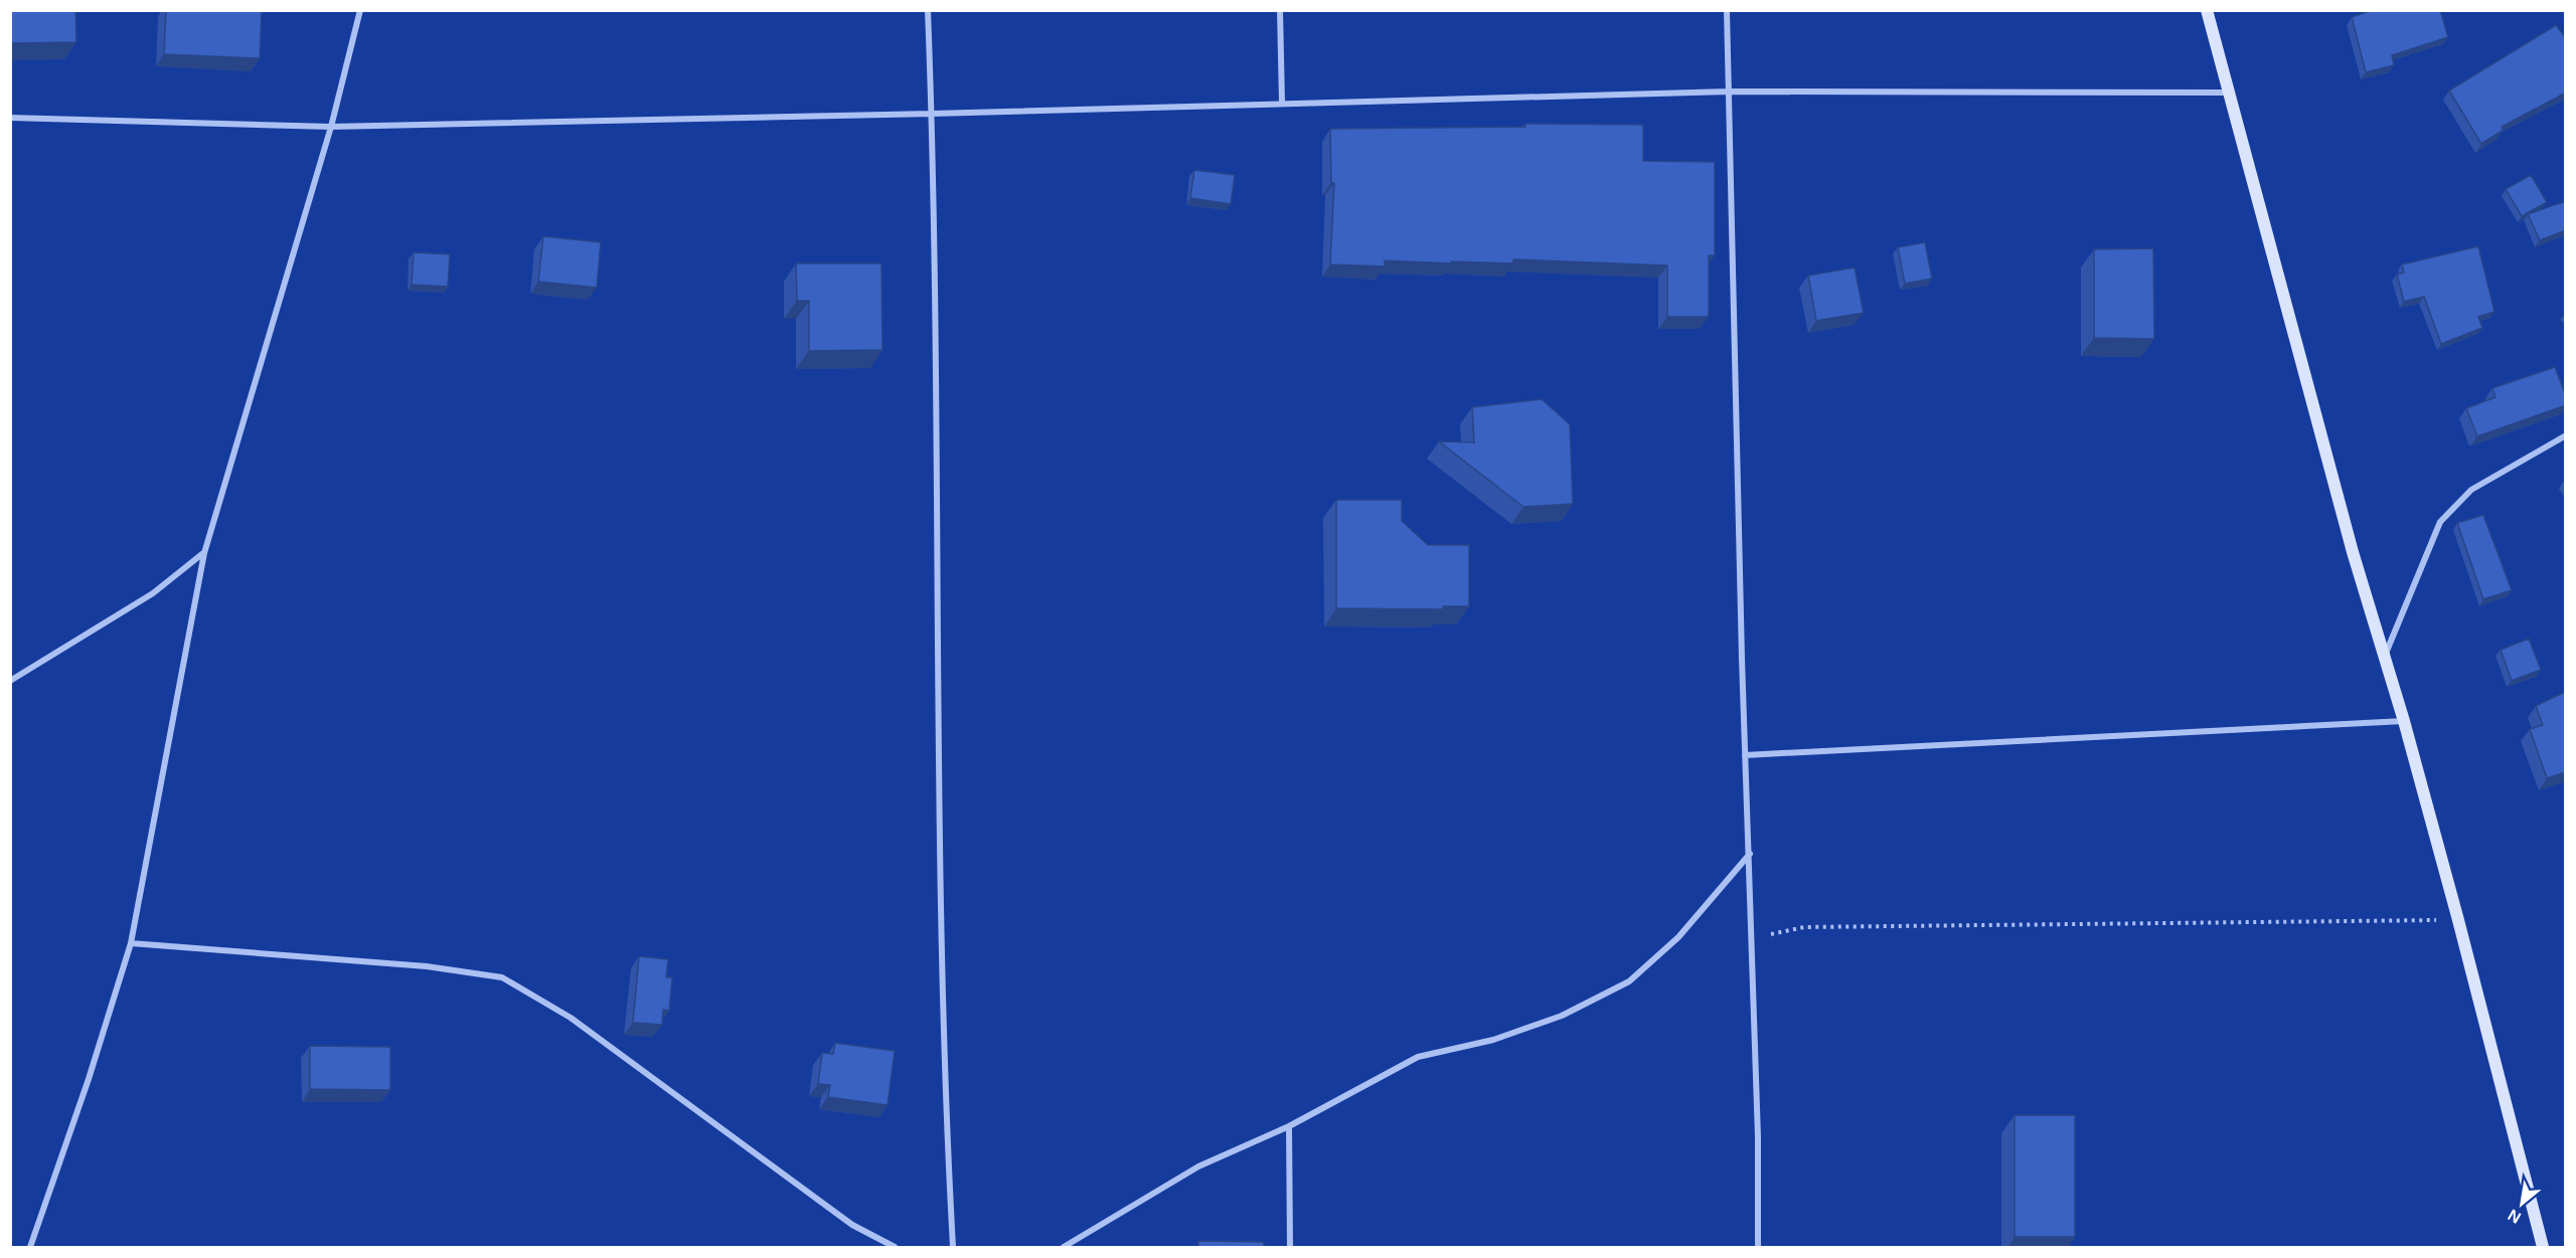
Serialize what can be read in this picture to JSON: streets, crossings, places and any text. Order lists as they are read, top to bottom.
{
  "north": "bottom left"
}
